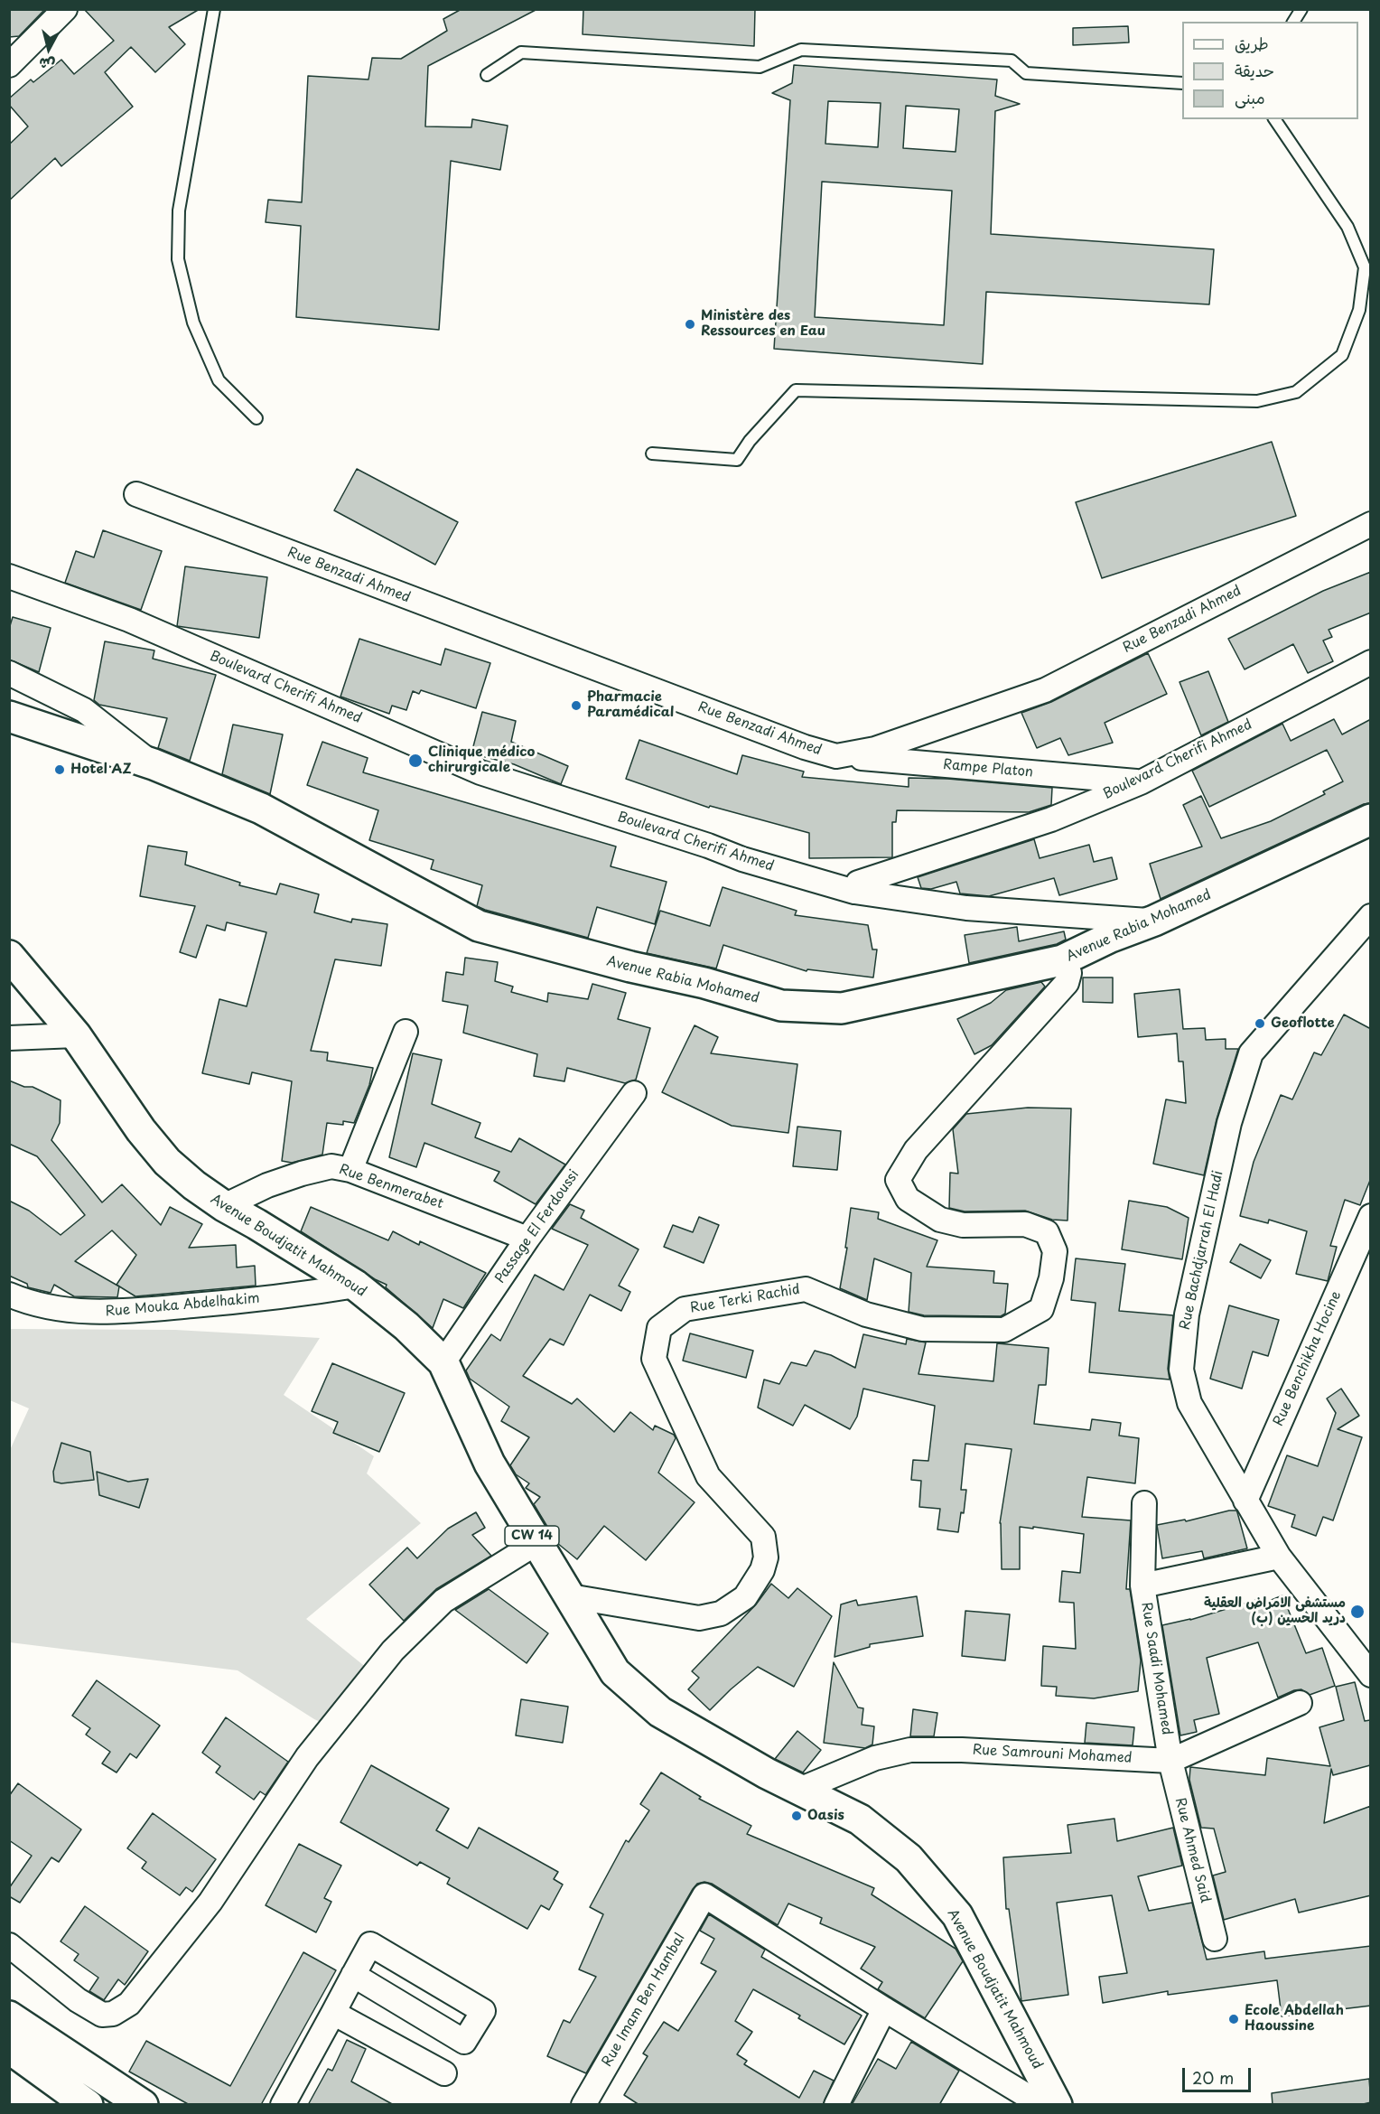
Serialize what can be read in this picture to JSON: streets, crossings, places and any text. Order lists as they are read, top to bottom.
{
  "streets": {
    "main road": ["Avenue Rabia Mohamed", "Avenue Boudjatit Mahmoud", "CW 14"],
    "street": [
      "Rue Benzadi Ahmed",
      "Boulevard Cherifi Ahmed",
      "Rampe Platon",
      "Rue Benmerabet",
      "Passage El Ferdoussi",
      "Rue Bachdjarrah El Hadi",
      "Rue Terki Rachid",
      "Rue Mouka Abdelhakim",
      "Rue Benchikha Hocine",
      "Rue Saadi Mohamed",
      "Rue Samrouni Mohamed",
      "Rue Ahmed Said",
      "Rue Imam Ben Hambal"
    ]
  },
  "crossings": [
    ["Rue Benzadi Ahmed", "Rampe Platon"],
    ["Boulevard Cherifi Ahmed", "Rampe Platon"],
    ["Avenue Rabia Mohamed", "Rue Terki Rachid"],
    ["Rue Benmerabet", "Passage El Ferdoussi"],
    ["Rue Benmerabet", "Avenue Boudjatit Mahmoud"],
    ["Passage El Ferdoussi", "Avenue Boudjatit Mahmoud"],
    ["Avenue Boudjatit Mahmoud", "Rue Terki Rachid"],
    ["Avenue Boudjatit Mahmoud", "Rue Mouka Abdelhakim"],
    ["Avenue Boudjatit Mahmoud", "Rue Samrouni Mohamed"],
    ["Rue Bachdjarrah El Hadi", "Rue Benchikha Hocine"],
    ["Rue Bachdjarrah El Hadi", "Rue Saadi Mohamed"],
    ["Rue Saadi Mohamed", "Rue Samrouni Mohamed"],
    ["Rue Saadi Mohamed", "Rue Ahmed Said"],
    ["Rue Samrouni Mohamed", "Rue Ahmed Said"]
  ],
  "places": [
    "Ministère des Ressources en Eau",
    "Pharmacie Paramédical",
    "Clinique médico chirurgicale",
    "Hotel AZ",
    "Geoflotte",
    "مستشفى الامراض العقلية دريد الحسين (ب)",
    "Oasis",
    "Ecole Abdellah Haoussine"
  ],
  "legend": ["طريق", "حديقة", "مبنى"],
  "scale_bar": "20 m",
  "north": "bottom"
}
